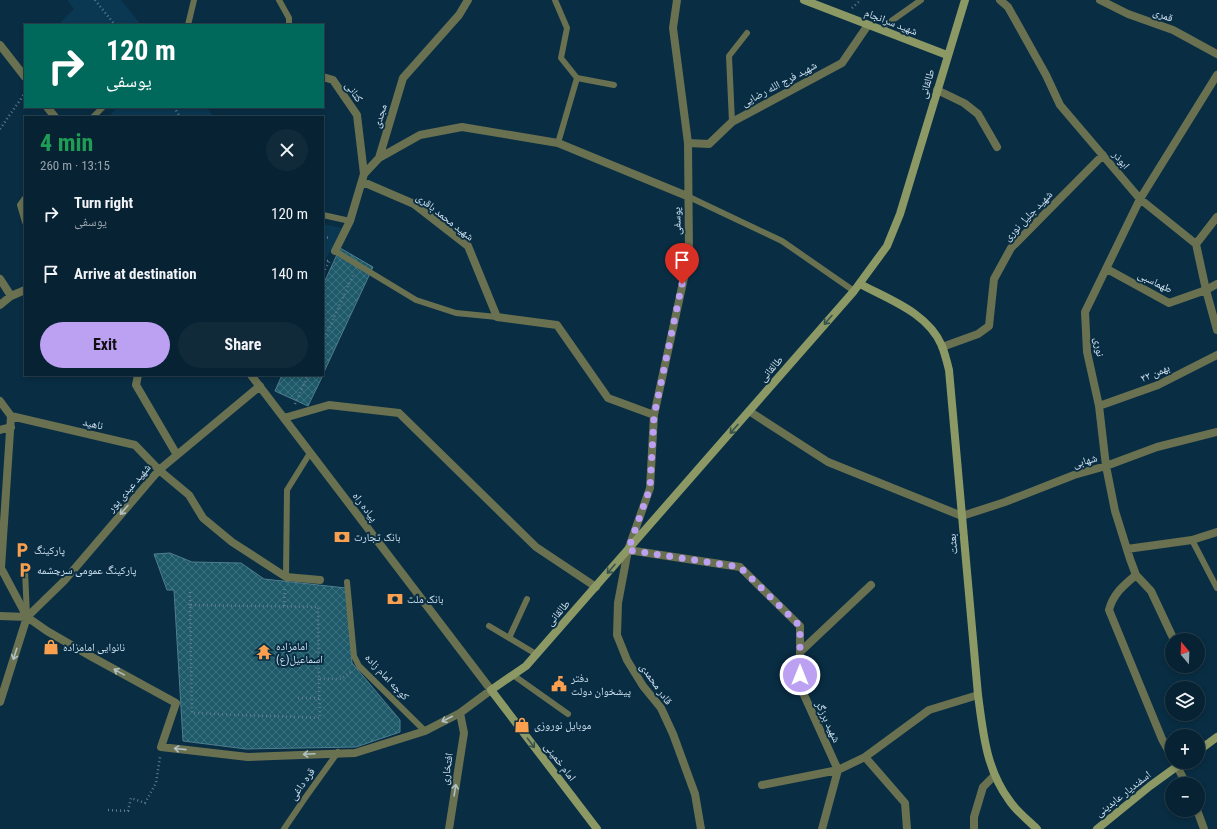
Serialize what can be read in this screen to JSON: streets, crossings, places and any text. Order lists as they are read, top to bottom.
{
  "streets": {
    "street": [
      "قمری",
      "شهید سرانجام",
      "شهید فرج الله رضایی",
      "طالقانی",
      "کتانی",
      "مجدی",
      "ابوذر",
      "شهید جلیل نوری",
      "شهید محمد باقری",
      "یوسفی",
      "طهماسبی",
      "نوری",
      "۲۲ بهمن",
      "ناهید",
      "شهابی",
      "شهید عبدی پور",
      "پیاده راه",
      "بعثت",
      "قادر محمدی",
      "شهید برزگر",
      "امام خمینی",
      "افتخاری",
      "اسفندیار عابدینی"
    ],
    "lane": ["کوچه امام زاده", "قره داغی"]
  },
  "crossings": [
    ["شهید سرانجام", "شهید فرج الله رضایی"],
    ["شهید سرانجام", "طالقانی"],
    ["شهید فرج الله رضایی", "یوسفی"],
    ["طالقانی", "یوسفی"],
    ["طالقانی", "پیاده راه"],
    ["طالقانی", "بعثت"],
    ["طالقانی", "قادر محمدی"],
    ["طالقانی", "شهید برزگر"],
    ["طالقانی", "امام خمینی"],
    ["کتانی", "مجدی"],
    ["کتانی", "شهید محمد باقری"],
    ["مجدی", "شهید محمد باقری"],
    ["ابوذر", "شهید جلیل نوری"],
    ["ابوذر", "نوری"],
    ["شهید جلیل نوری", "بعثت"],
    ["یوسفی", "قادر محمدی"],
    ["یوسفی", "شهید برزگر"],
    ["طهماسبی", "نوری"],
    ["نوری", "۲۲ بهمن"],
    ["نوری", "شهابی"],
    ["ناهید", "شهید عبدی پور"],
    ["شهابی", "بعثت"],
    ["شهید عبدی پور", "پیاده راه"],
    ["پیاده راه", "امام خمینی"],
    ["قادر محمدی", "شهید برزگر"]
  ],
  "one_way": [
    "طالقانی",
    "شهید عبدی پور",
    "امام خمینی",
    "افتخاری"
  ],
  "places": {
    "bank": ["بانک تجارت", "بانک ملت"],
    "parking": ["پارکینگ", "پارکینگ عمومی سرچشمه"],
    "shop": ["نانوایی امامزاده", "موبایل نوروزی"],
    "temple": ["امامزاده اسماعیل(ع)"],
    "public building": ["دفتر پیشخوان دولت"]
  },
  "north": "top",
  "page": {
    "turn": ["120 m", "یوسفی"],
    "heading": ["4 min", "260 m · 13:15"],
    "list": [
      {
        "name": "Turn right",
        "note": "یوسفی",
        "value": "120 m"
      },
      {
        "name": "Arrive at destination",
        "value": "140 m"
      }
    ],
    "buttons": ["Exit", "Share"],
    "map_buttons": ["+", "−"]
  }
}
